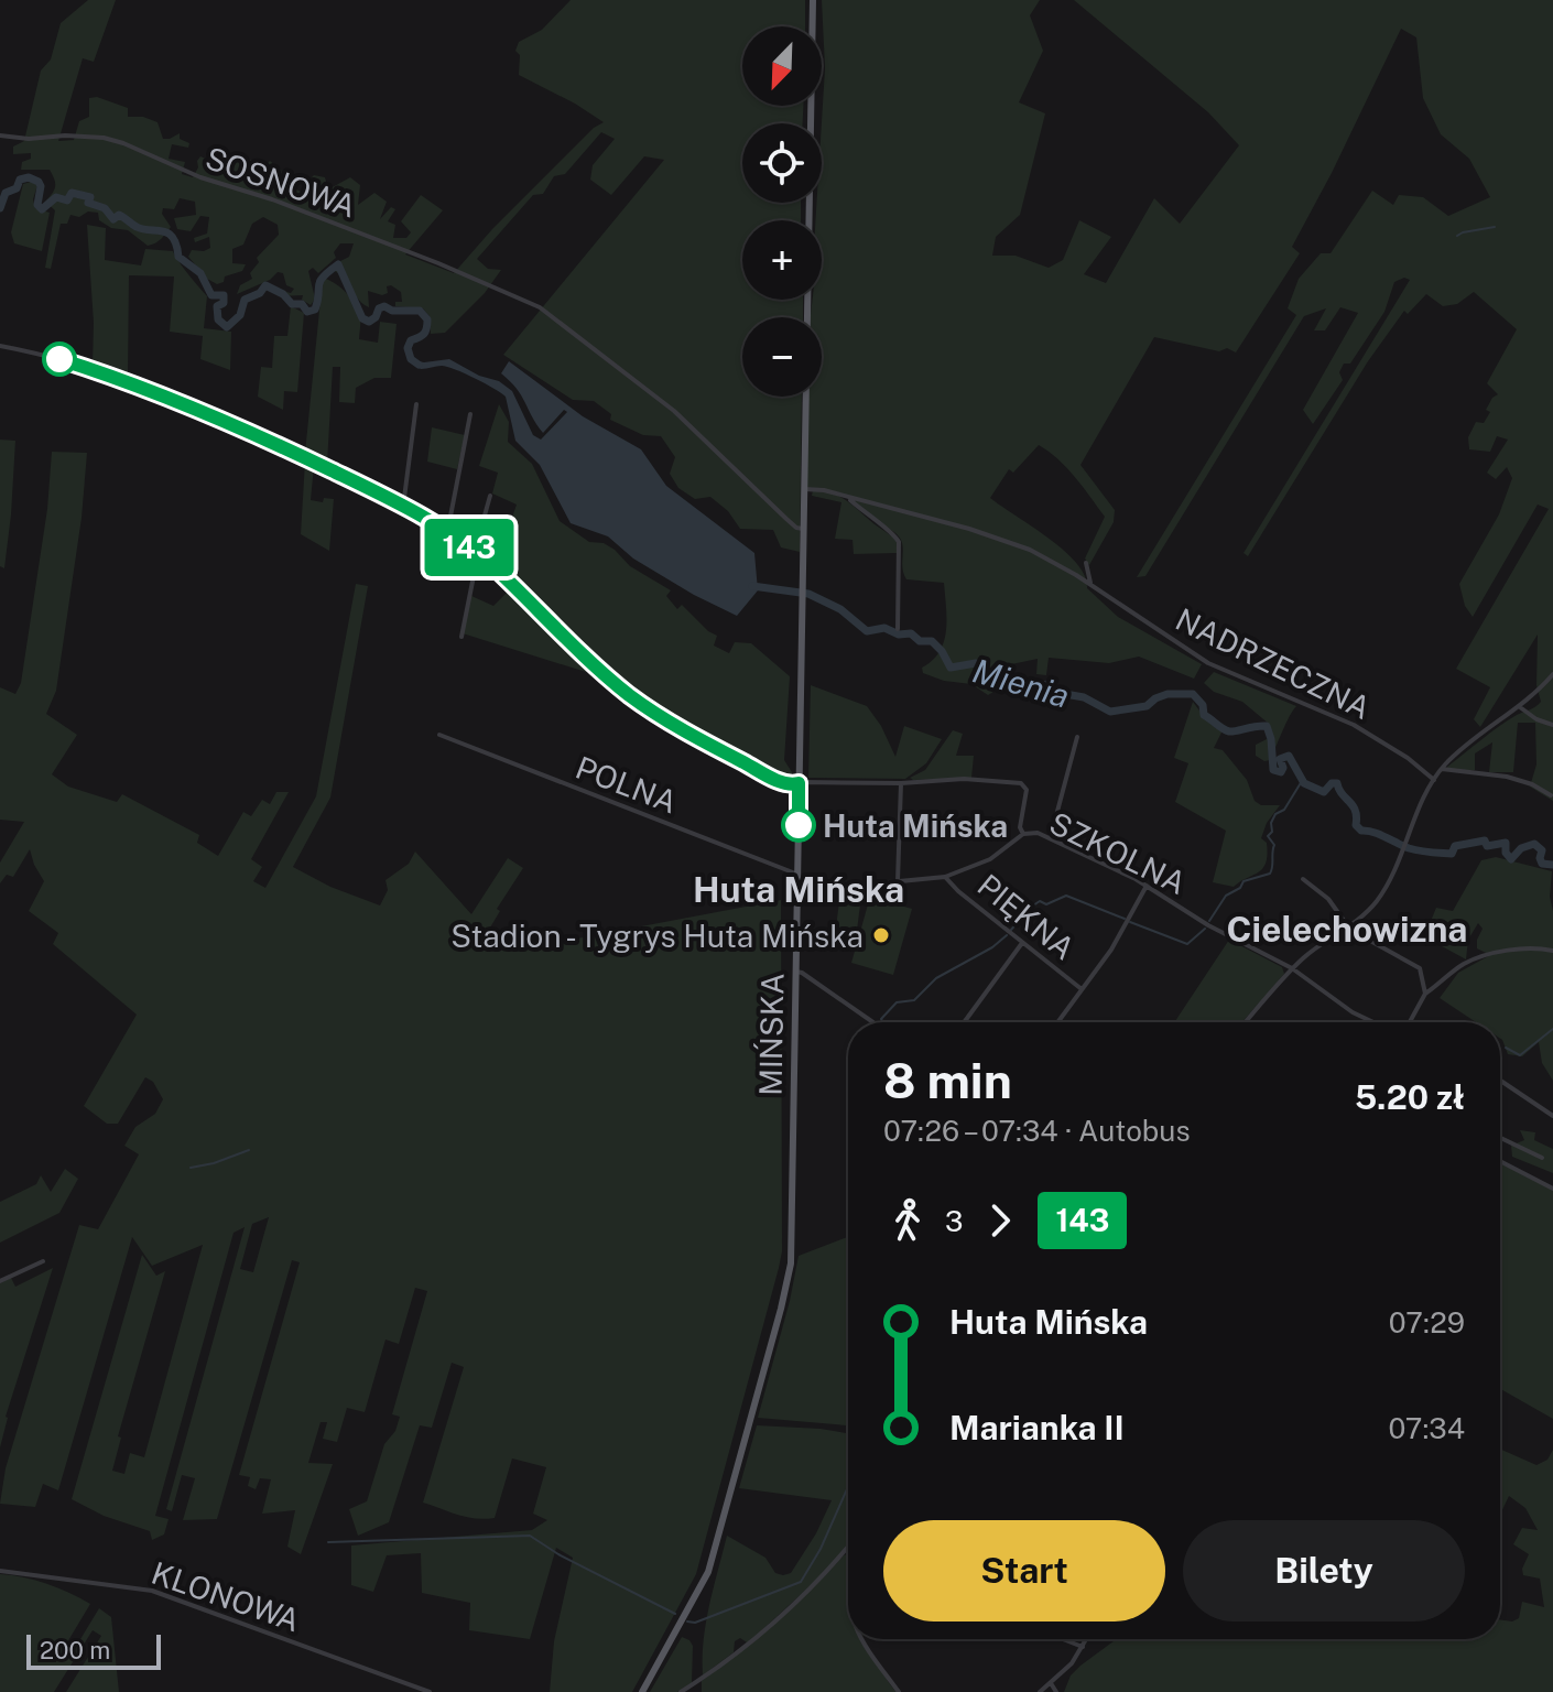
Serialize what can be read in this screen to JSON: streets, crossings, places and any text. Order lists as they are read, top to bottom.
{
  "streets": {
    "main road": ["MIŃSKA"],
    "street": [
      "SOSNOWA",
      "NADRZECZNA",
      "POLNA",
      "SZKOLNA",
      "PIĘKNA",
      "KLONOWA"
    ]
  },
  "crossings": [
    ["SOSNOWA", "MIŃSKA"],
    ["NADRZECZNA", "MIŃSKA"],
    ["POLNA", "MIŃSKA"],
    ["SZKOLNA", "PIĘKNA"],
    ["SZKOLNA", "MIŃSKA"]
  ],
  "districts": ["Huta Mińska", "Cielechowizna"],
  "water": ["Mienia"],
  "places": ["Huta Mińska", "Stadion - Tygrys Huta Mińska"],
  "lines": ["bus line 143"],
  "scale_bar": "200 m",
  "north": "bottom left",
  "page": {
    "on_map": "143",
    "map_buttons": ["+", "−"],
    "heading": ["8 min", "07:26 – 07:34 · Autobus", "5.20 zł"],
    "legs": ["3", "143"],
    "list": [
      {
        "name": "Huta Mińska",
        "value": "07:29"
      },
      {
        "name": "Marianka II",
        "value": "07:34"
      }
    ],
    "buttons": ["Start", "Bilety"],
    "scale": "200 m"
  }
}
